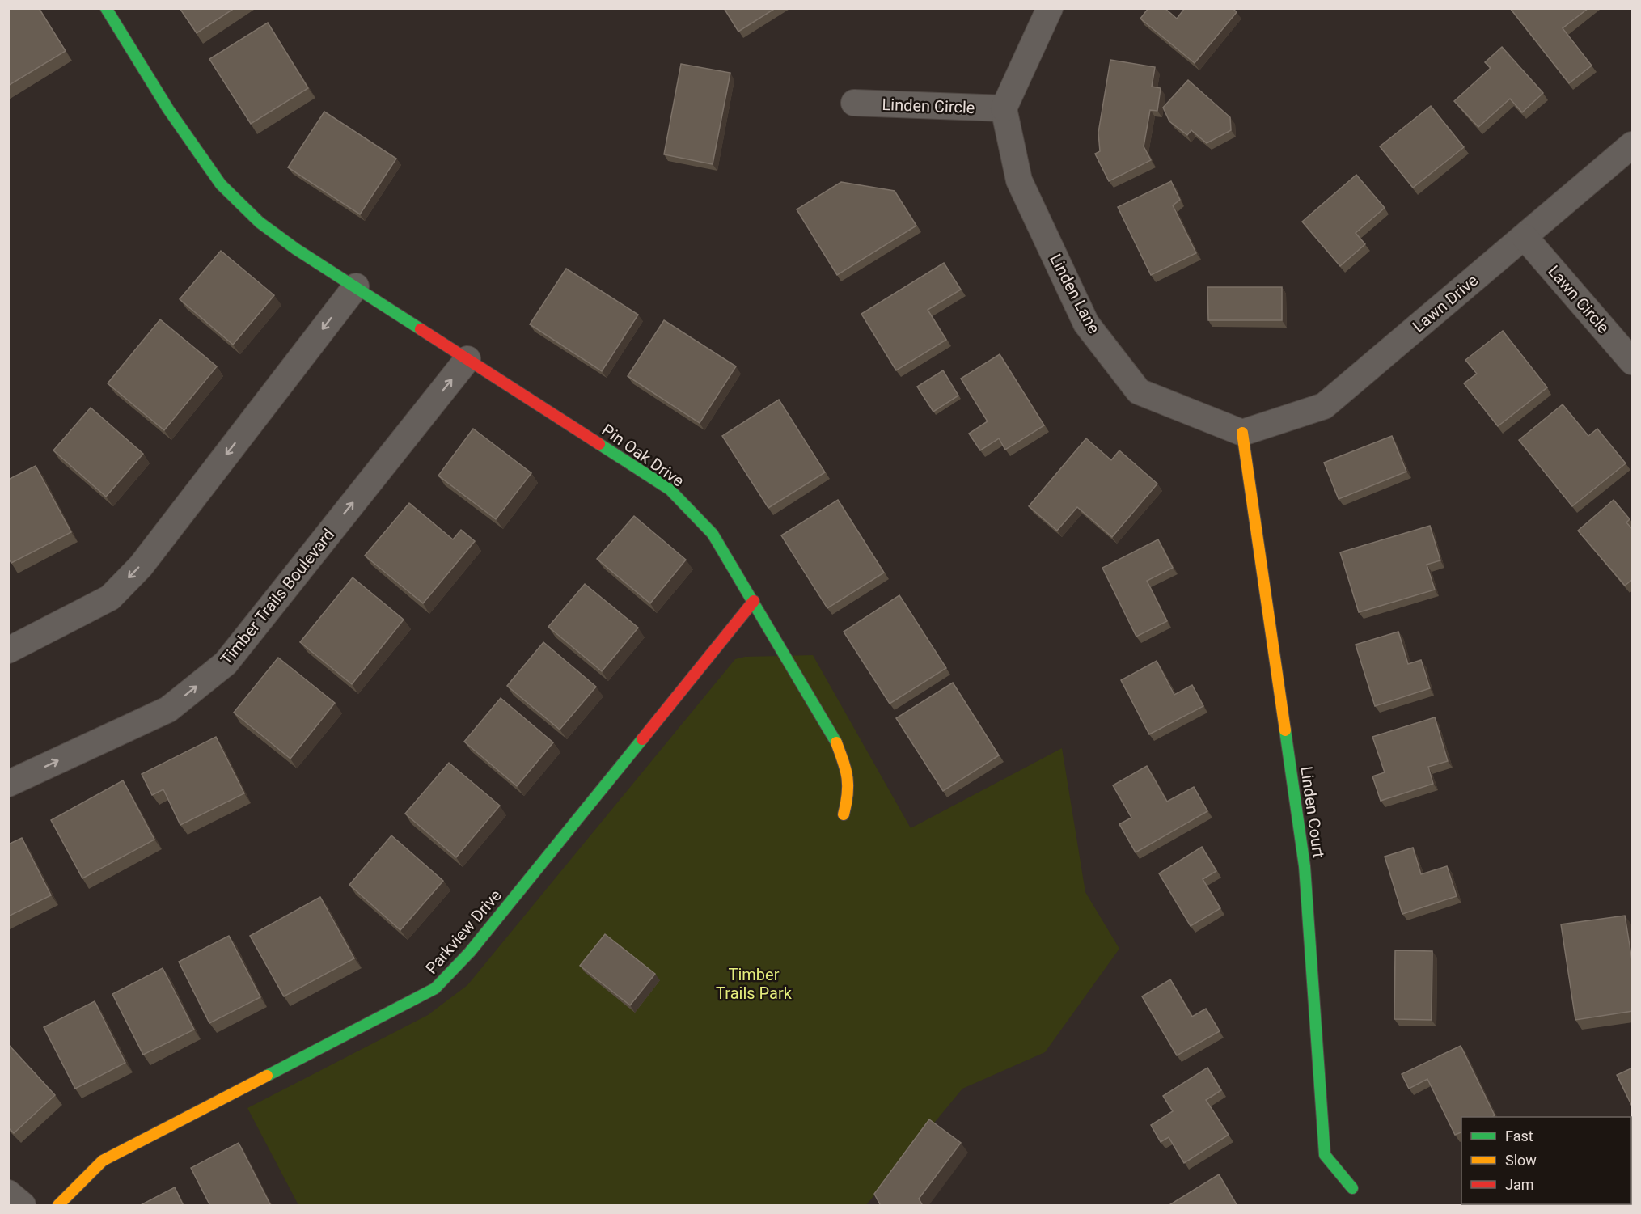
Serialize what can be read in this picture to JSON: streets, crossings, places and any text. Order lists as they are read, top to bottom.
{
  "streets": {
    "street": [
      "Linden Circle",
      "Linden Lane",
      "Lawn Circle",
      "Lawn Drive",
      "Pin Oak Drive",
      "Timber Trails Boulevard",
      "Linden Court",
      "Parkview Drive"
    ]
  },
  "crossings": [
    ["Linden Circle", "Linden Lane"],
    ["Linden Lane", "Lawn Drive"],
    ["Linden Lane", "Linden Court"],
    ["Lawn Circle", "Lawn Drive"],
    ["Lawn Drive", "Linden Court"],
    ["Pin Oak Drive", "Timber Trails Boulevard"],
    ["Pin Oak Drive", "Parkview Drive"]
  ],
  "parks": ["Timber Trails Park"],
  "legend": ["Fast", "Slow", "Jam"]
}
